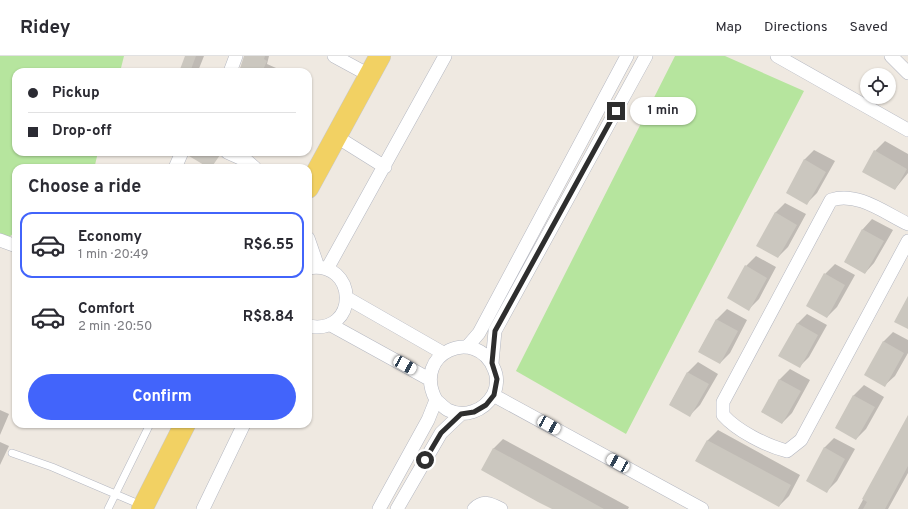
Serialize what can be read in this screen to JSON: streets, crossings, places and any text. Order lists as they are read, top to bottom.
{
  "page": {
    "header": "Ridey",
    "nav": ["Map", "Directions", "Saved"],
    "banner": ["Pickup", "Drop-off"],
    "bubble": "1 min",
    "heading": "Choose a ride",
    "list": [
      {
        "name": "Economy",
        "note": "1 min · 20:49",
        "value": "R$6.55"
      },
      {
        "name": "Comfort",
        "note": "2 min · 20:50",
        "value": "R$8.84"
      }
    ],
    "buttons": "Confirm"
  }
}
